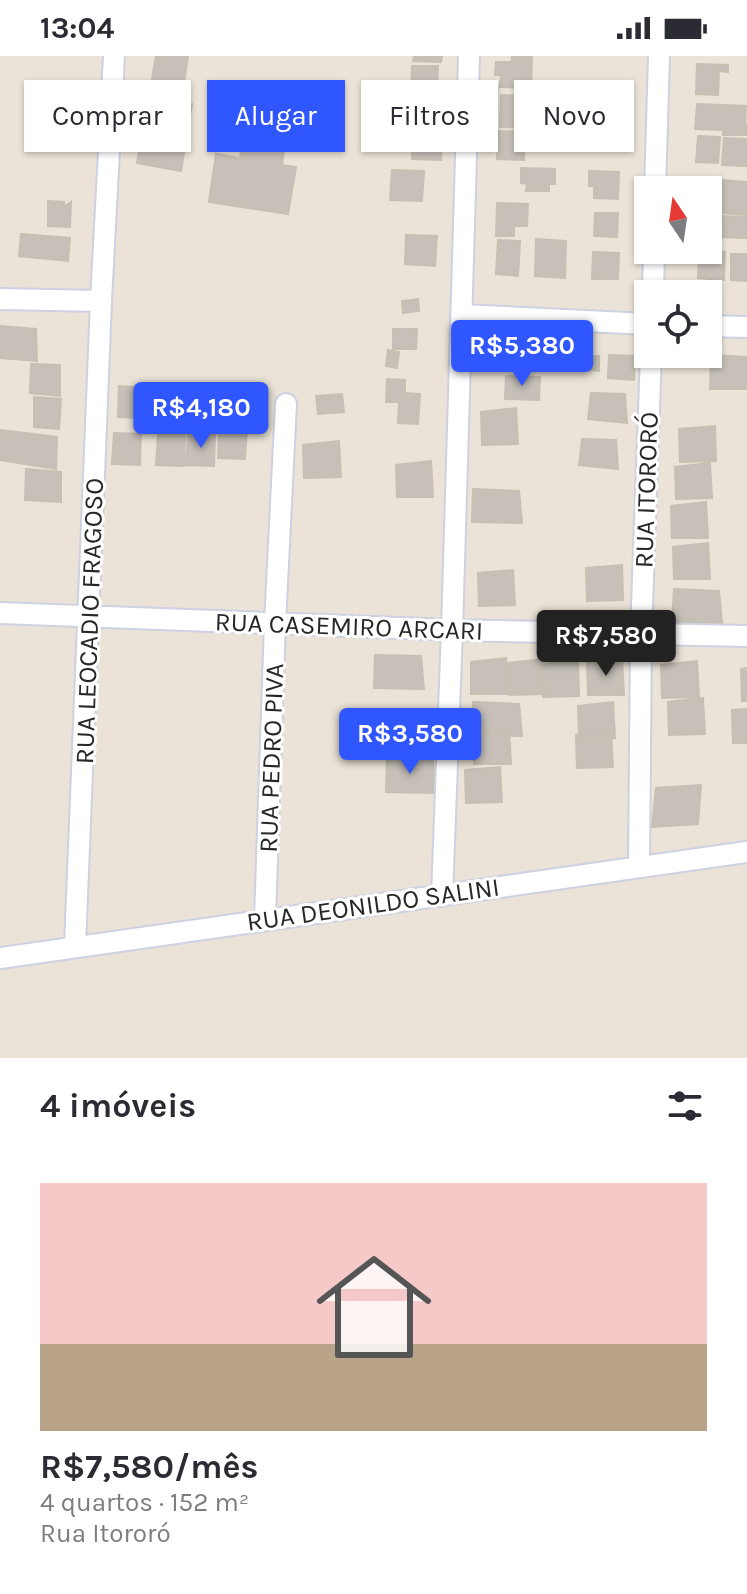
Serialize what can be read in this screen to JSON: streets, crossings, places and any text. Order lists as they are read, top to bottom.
{
  "streets": {
    "street": [
      "RUA ITORORÓ",
      "RUA LEOCADIO FRAGOSO",
      "RUA CASEMIRO ARCARI",
      "RUA PEDRO PIVA",
      "RUA DEONILDO SALINI"
    ]
  },
  "crossings": [
    ["RUA ITORORÓ", "RUA CASEMIRO ARCARI"],
    ["RUA ITORORÓ", "RUA DEONILDO SALINI"],
    ["RUA LEOCADIO FRAGOSO", "RUA CASEMIRO ARCARI"],
    ["RUA LEOCADIO FRAGOSO", "RUA DEONILDO SALINI"],
    ["RUA CASEMIRO ARCARI", "RUA PEDRO PIVA"],
    ["RUA PEDRO PIVA", "RUA DEONILDO SALINI"]
  ],
  "north": "top",
  "page": {
    "status": "13:04",
    "chip": [
      "Comprar",
      "Alugar",
      "Filtros",
      "Novo"
    ],
    "price": [
      "R$5,380",
      "R$4,180",
      "R$7,580",
      "R$3,580"
    ],
    "heading": "4 imóveis",
    "list": [
      {
        "name": "R$7,580/mês",
        "note": "4 quartos · 152 m² · Rua Itororó"
      }
    ]
  }
}
